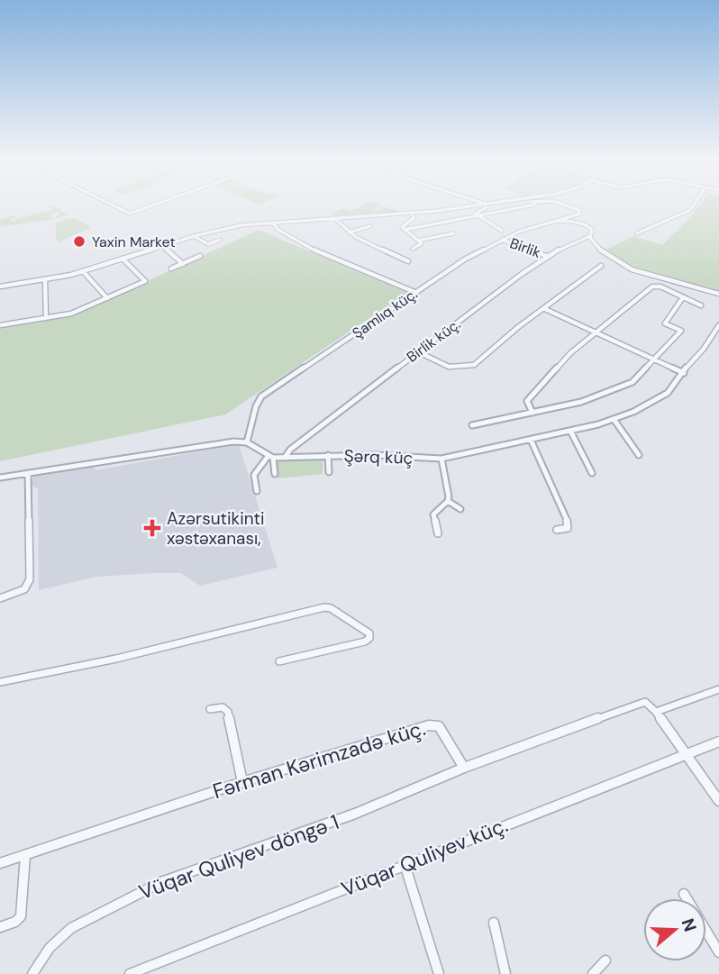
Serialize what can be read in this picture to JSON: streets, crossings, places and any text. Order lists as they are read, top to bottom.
{
  "streets": {
    "street": [
      "Birlik",
      "Şamlıq küç.",
      "Birlik küç.",
      "Şərq küç",
      "Fərman Kərimzadə küç.",
      "Vüqar Quliyev döngə 1",
      "Vüqar Quliyev küç."
    ]
  },
  "crossings": [
    ["Birlik", "Şamlıq küç."],
    ["Birlik", "Birlik küç."],
    ["Şamlıq küç.", "Birlik küç."],
    ["Birlik küç.", "Şərq küç"],
    ["Fərman Kərimzadə küç.", "Vüqar Quliyev döngə 1"]
  ],
  "places": {
    "other": ["Yaxin Market"],
    "health": ["Azərsutikinti xəstəxanası,"]
  },
  "north": "right"
}
